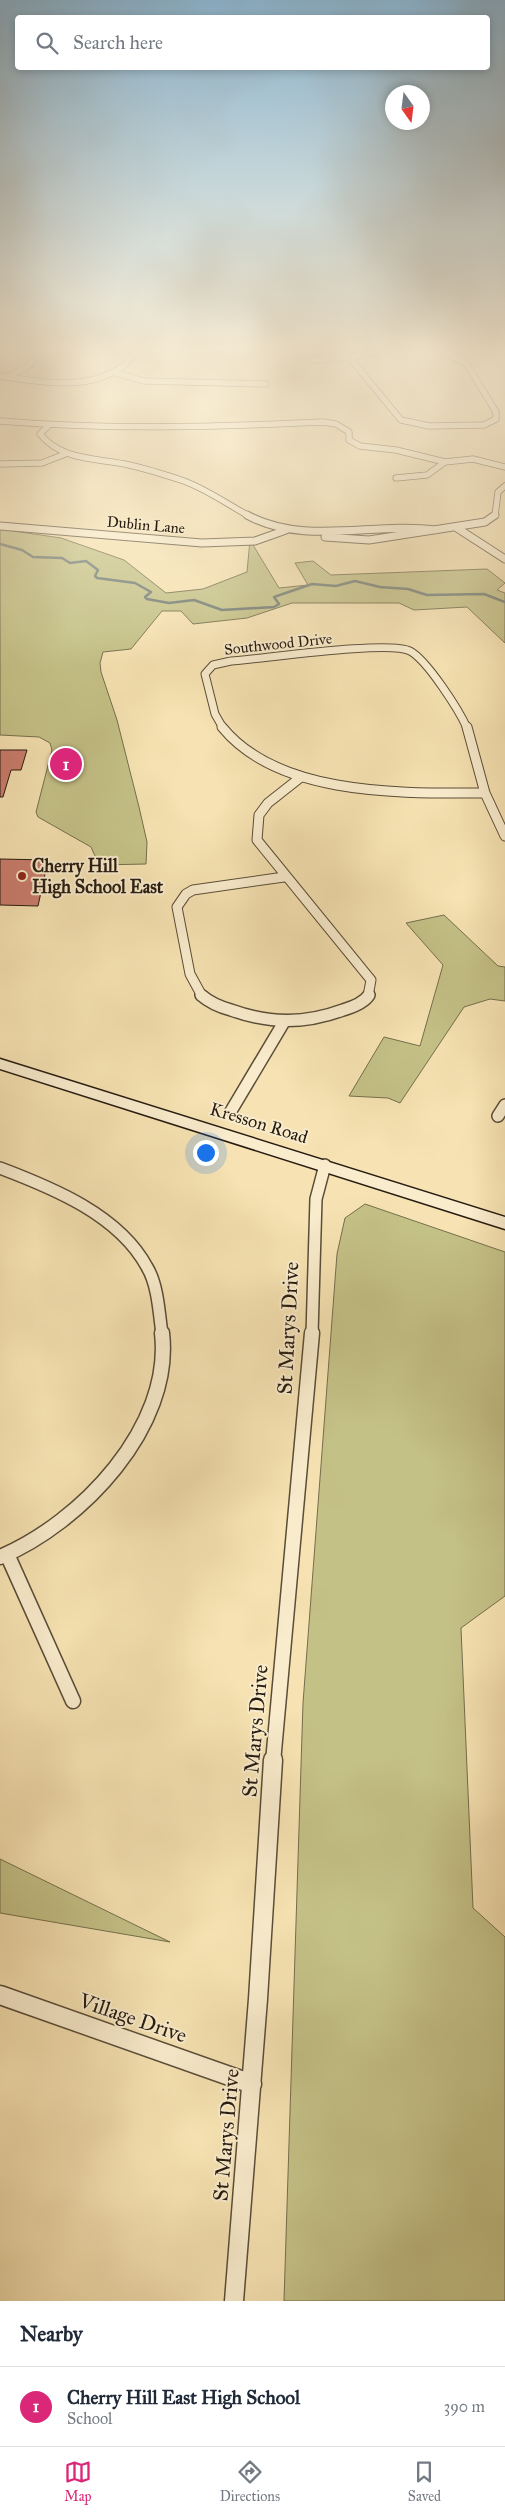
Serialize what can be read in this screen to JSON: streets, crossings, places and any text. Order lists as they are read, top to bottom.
{
  "streets": {
    "street": [
      "Dublin Lane",
      "Southwood Drive",
      "Kresson Road",
      "St Marys Drive",
      "Village Drive"
    ]
  },
  "crossings": [
    ["Kresson Road", "St Marys Drive"],
    ["St Marys Drive", "Village Drive"]
  ],
  "places": ["Cherry Hill High School East"],
  "north": "bottom",
  "page": {
    "search": "Search here",
    "pins": "1",
    "heading": "Nearby",
    "list": [
      {
        "mark": "1",
        "name": "Cherry Hill East High School",
        "note": "School",
        "value": "390 m"
      }
    ],
    "nav": ["Map", "Directions", "Saved"]
  }
}
